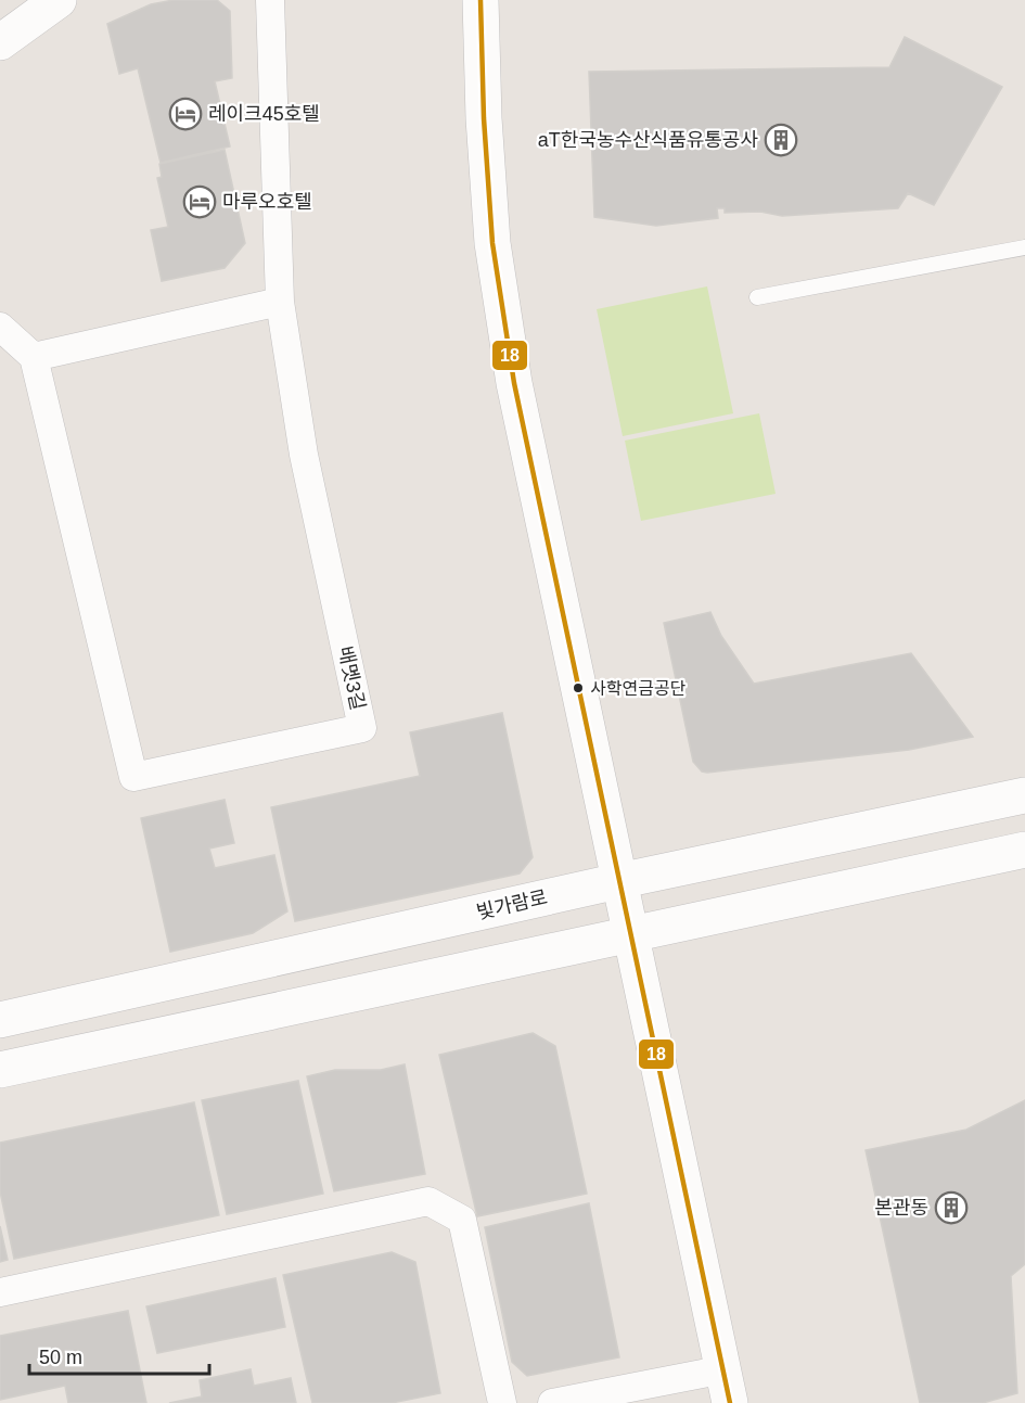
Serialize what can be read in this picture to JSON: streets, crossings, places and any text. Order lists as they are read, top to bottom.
{
  "streets": {
    "main road": ["빛가람로"],
    "street": ["배멧3길"]
  },
  "places": {
    "hotel": ["레이크45호텔", "마루오호텔"],
    "building": ["aT한국농수산식품유통공사", "본관동"],
    "other": ["사학연금공단"]
  },
  "lines": ["transit line 18"],
  "scale_bar": "50 m"
}
